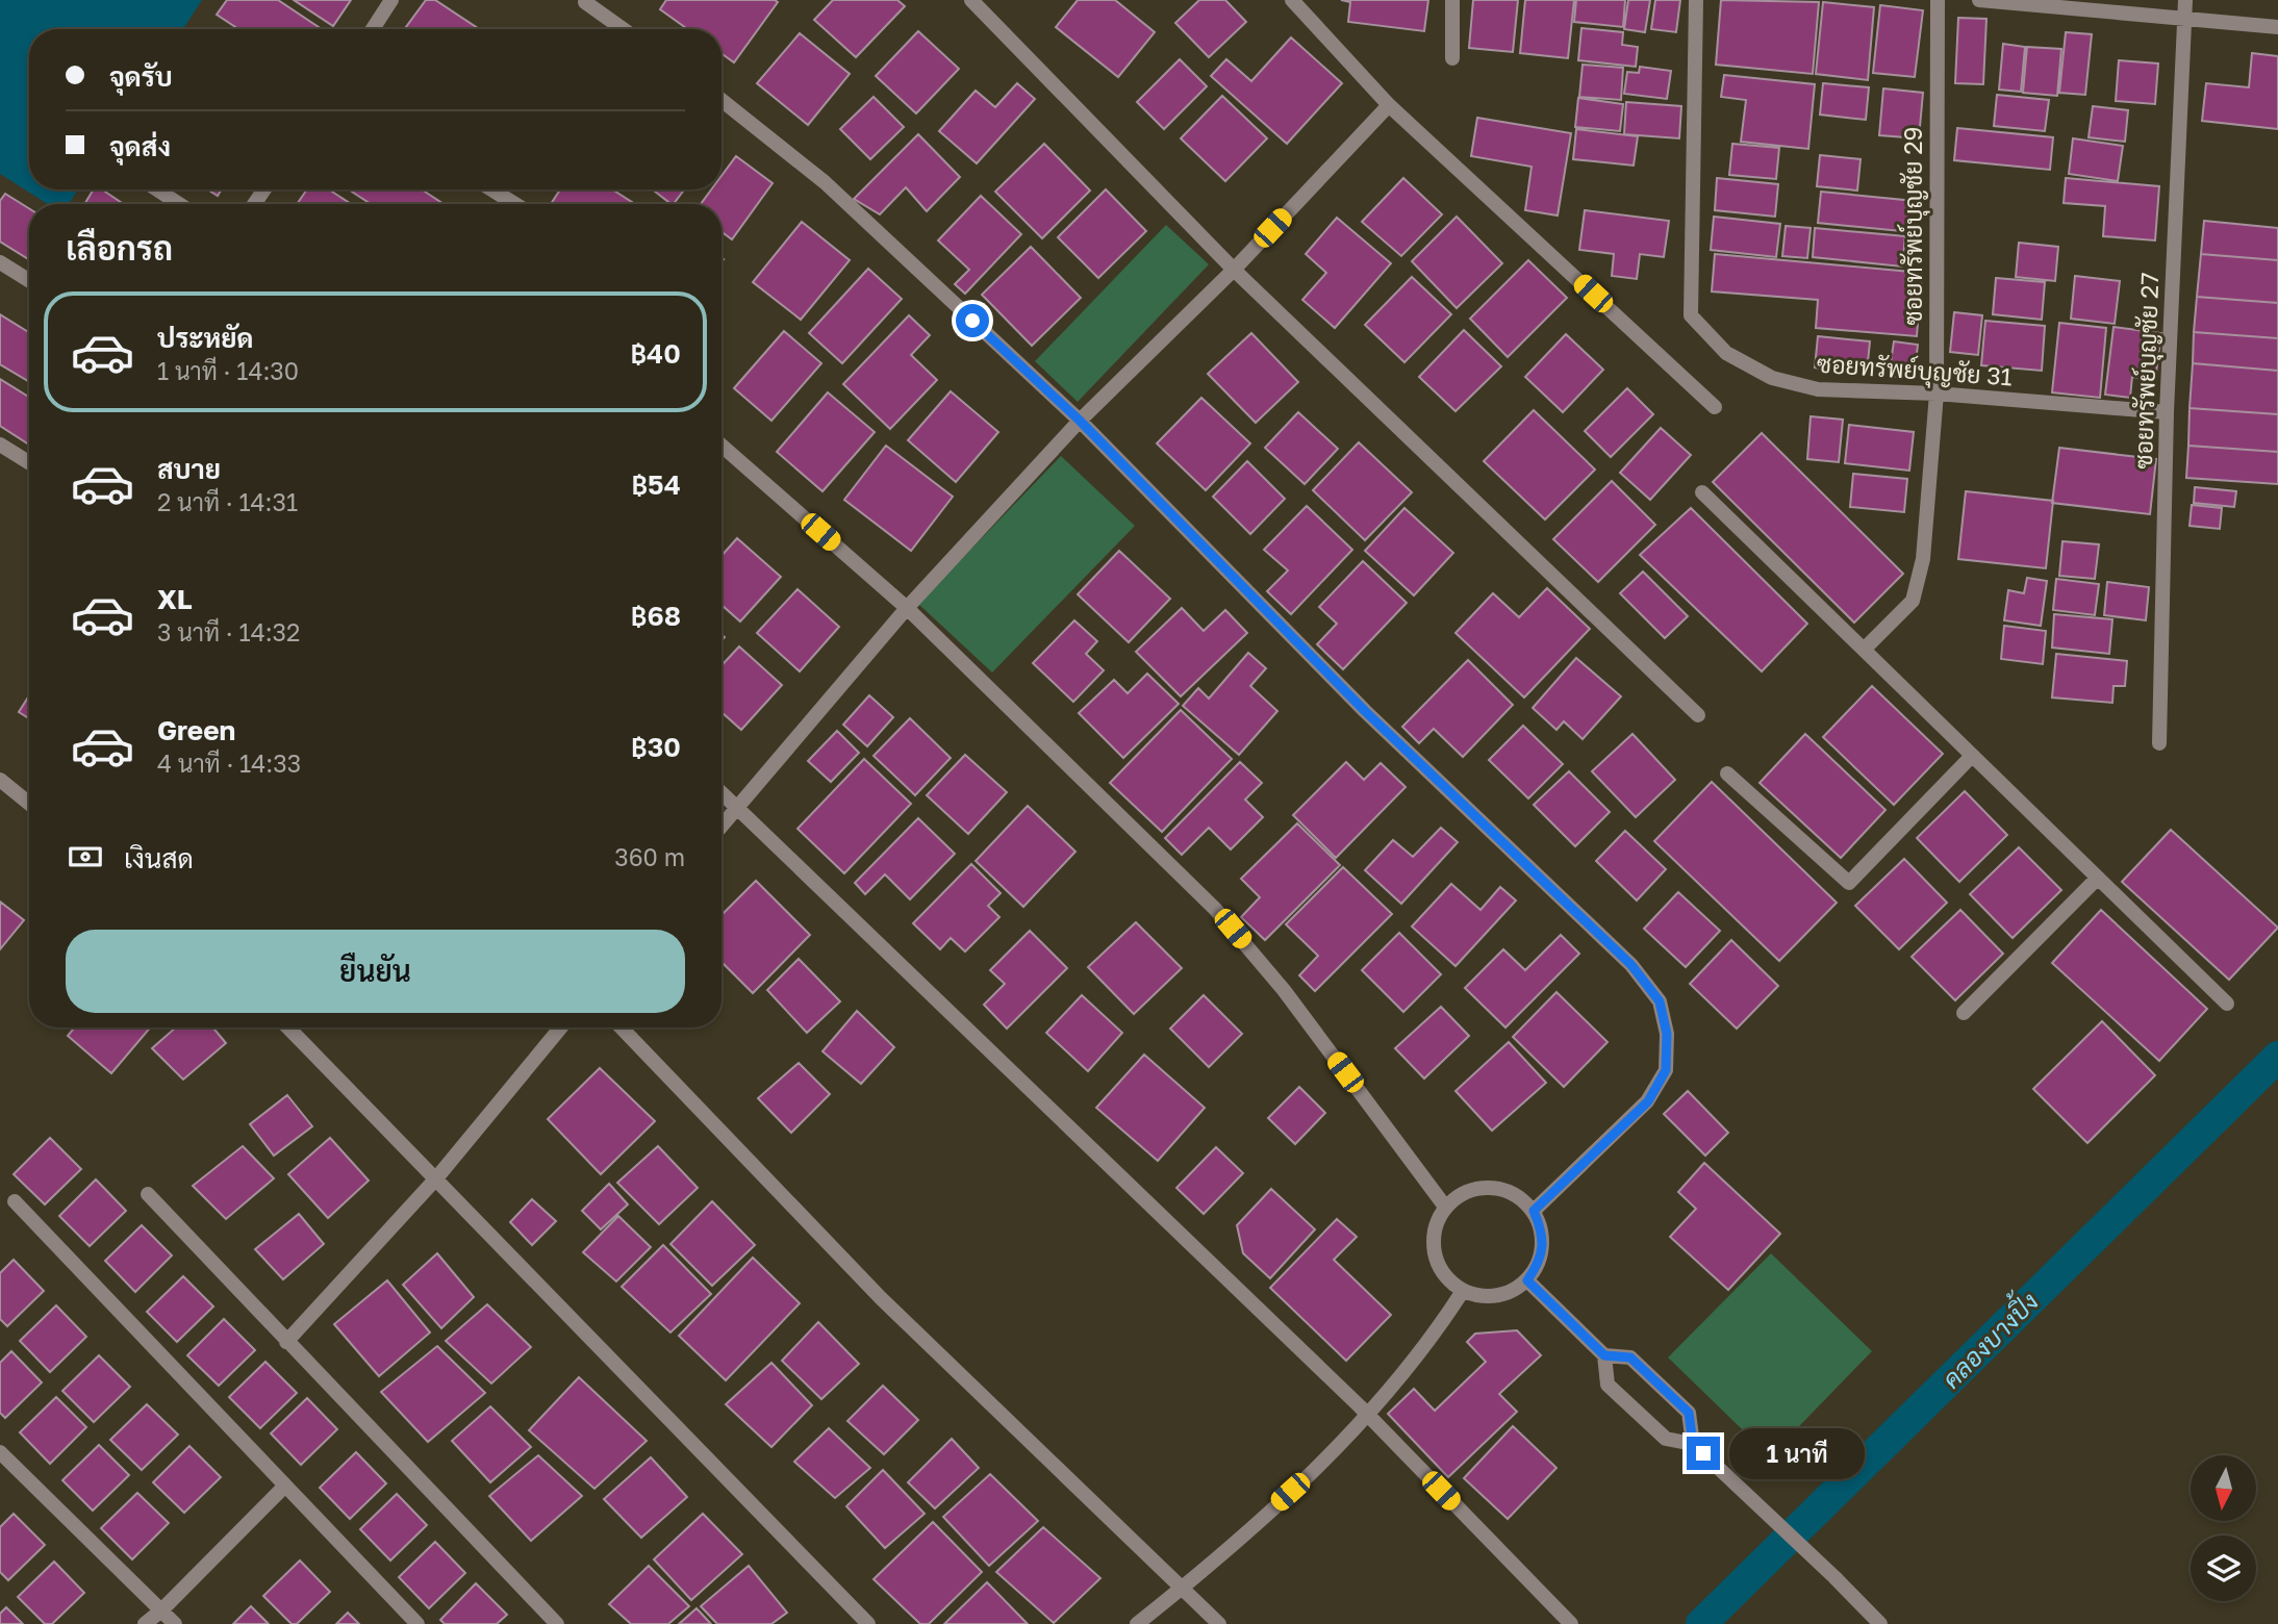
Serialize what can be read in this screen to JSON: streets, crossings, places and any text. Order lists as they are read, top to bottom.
{
  "streets": {
    "street": ["ซอยทรัพย์บุญชัย 29", "ซอยทรัพย์บุญชัย 31", "ซอยทรัพย์บุญชัย 27"]
  },
  "crossings": [
    ["ซอยทรัพย์บุญชัย 29", "ซอยทรัพย์บุญชัย 31"],
    ["ซอยทรัพย์บุญชัย 31", "ซอยทรัพย์บุญชัย 27"]
  ],
  "water": ["คลองบางปิ้ง"],
  "north": "bottom",
  "page": {
    "banner": ["จุดรับ", "จุดส่ง"],
    "heading": "เลือกรถ",
    "list": [
      {
        "name": "ประหยัด",
        "note": "1 นาที · 14:30",
        "value": "฿40"
      },
      {
        "name": "สบาย",
        "note": "2 นาที · 14:31",
        "value": "฿54"
      },
      {
        "name": "XL",
        "note": "3 นาที · 14:32",
        "value": "฿68"
      },
      {
        "name": "Green",
        "note": "4 นาที · 14:33",
        "value": "฿30"
      }
    ],
    "pay": ["เงินสด", "360 m"],
    "buttons": "ยืนยัน",
    "bubble": "1 นาที"
  }
}
